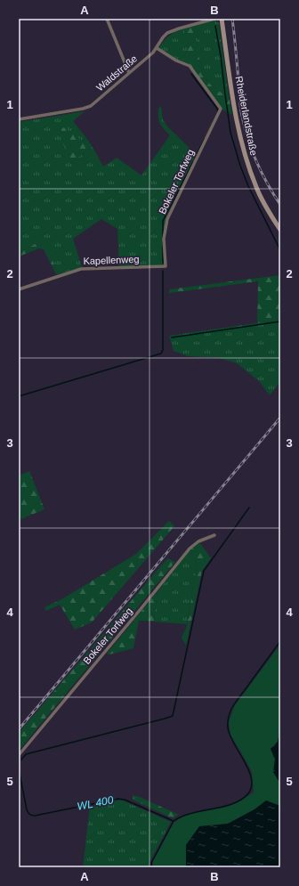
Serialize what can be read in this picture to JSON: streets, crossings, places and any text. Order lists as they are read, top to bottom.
{
  "streets": {
    "main road": ["Rheiderlandstraße"],
    "street": ["Waldstraße", "Bokeler Torfweg", "Kapellenweg"]
  },
  "crossings": [
    ["Waldstraße", "Bokeler Torfweg"],
    ["Bokeler Torfweg", "Kapellenweg"]
  ],
  "water": ["WL 400"],
  "grid": {
    "columns": ["A", "B"],
    "rows": [
      "1",
      "2",
      "3",
      "4",
      "5"
    ]
  }
}
